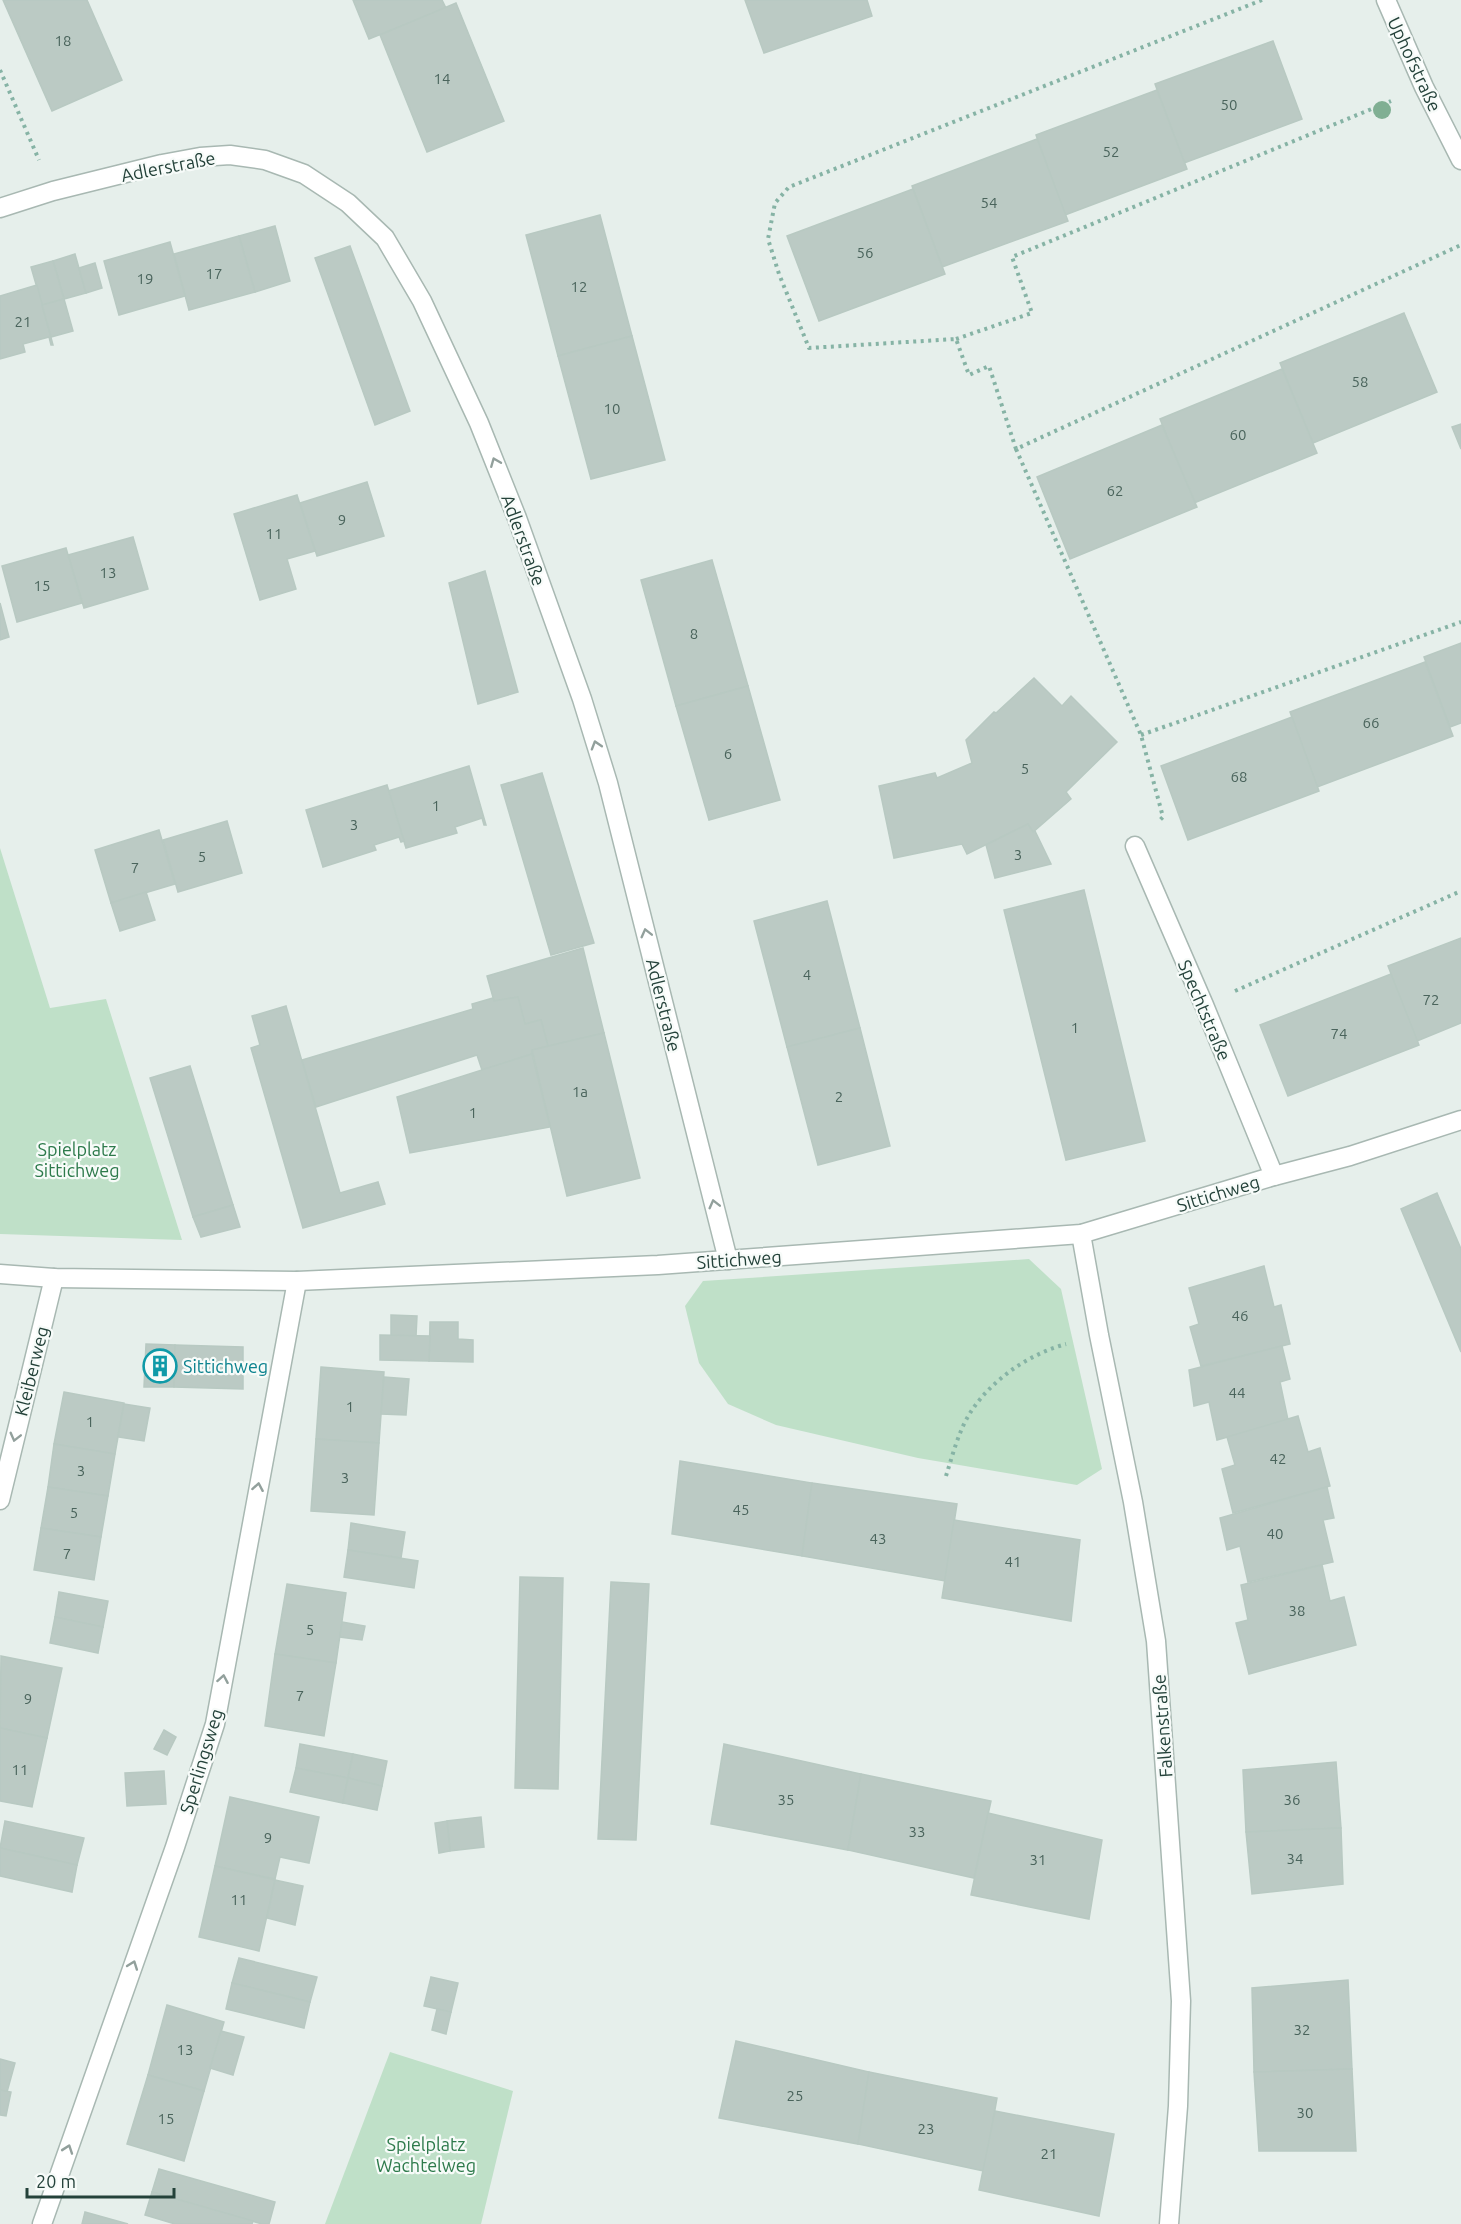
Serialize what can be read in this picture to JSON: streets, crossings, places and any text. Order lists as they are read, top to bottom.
{
  "streets": {
    "street": [
      "Uphofstraße",
      "Adlerstraße",
      "Spechtstraße",
      "Sittichweg",
      "Kleiberweg",
      "Falkenstraße",
      "Sperlingsweg"
    ]
  },
  "crossings": [
    ["Adlerstraße", "Sittichweg"],
    ["Spechtstraße", "Sittichweg"],
    ["Sittichweg", "Kleiberweg"],
    ["Sittichweg", "Falkenstraße"],
    ["Sittichweg", "Sperlingsweg"]
  ],
  "one_way": ["Adlerstraße", "Kleiberweg", "Sperlingsweg"],
  "parks": ["Spielplatz Sittichweg", "Spielplatz Wachtelweg"],
  "places": {
    "building": ["Sittichweg"]
  },
  "house_numbers": [
    "18",
    "14",
    "50",
    "52",
    "54",
    "56",
    "17",
    "19",
    "12",
    "21",
    "58",
    "10",
    "60",
    "62",
    "9",
    "11",
    "13",
    "15",
    "8",
    "66",
    "6",
    "5",
    "68",
    "1",
    "3",
    "3",
    "5",
    "7",
    "4",
    "72",
    "1",
    "74",
    "1a",
    "2",
    "1",
    "46",
    "44",
    "1",
    "1",
    "42",
    "3",
    "3",
    "45",
    "5",
    "40",
    "43",
    "7",
    "41",
    "38",
    "5",
    "7",
    "9",
    "11",
    "35",
    "36",
    "33",
    "9",
    "34",
    "31",
    "11",
    "32",
    "13",
    "25",
    "30",
    "15",
    "23",
    "21"
  ],
  "scale_bar": "20 m"
}
